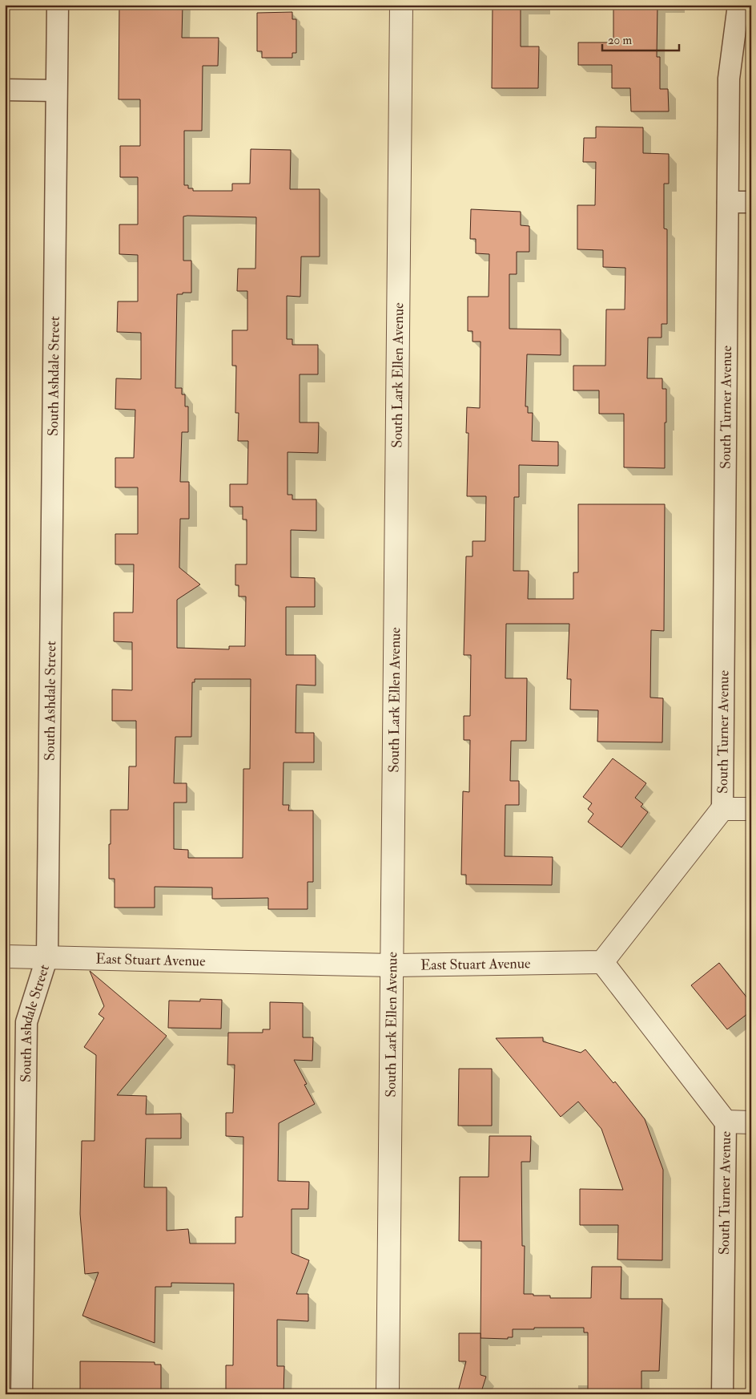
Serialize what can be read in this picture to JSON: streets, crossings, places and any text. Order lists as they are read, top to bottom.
{
  "streets": {
    "street": [
      "South Lark Ellen Avenue",
      "South Ashdale Street",
      "South Turner Avenue",
      "East Stuart Avenue"
    ]
  },
  "crossings": [
    ["South Lark Ellen Avenue", "East Stuart Avenue"],
    ["South Ashdale Street", "East Stuart Avenue"],
    ["South Turner Avenue", "East Stuart Avenue"]
  ],
  "scale_bar": "20 m"
}
